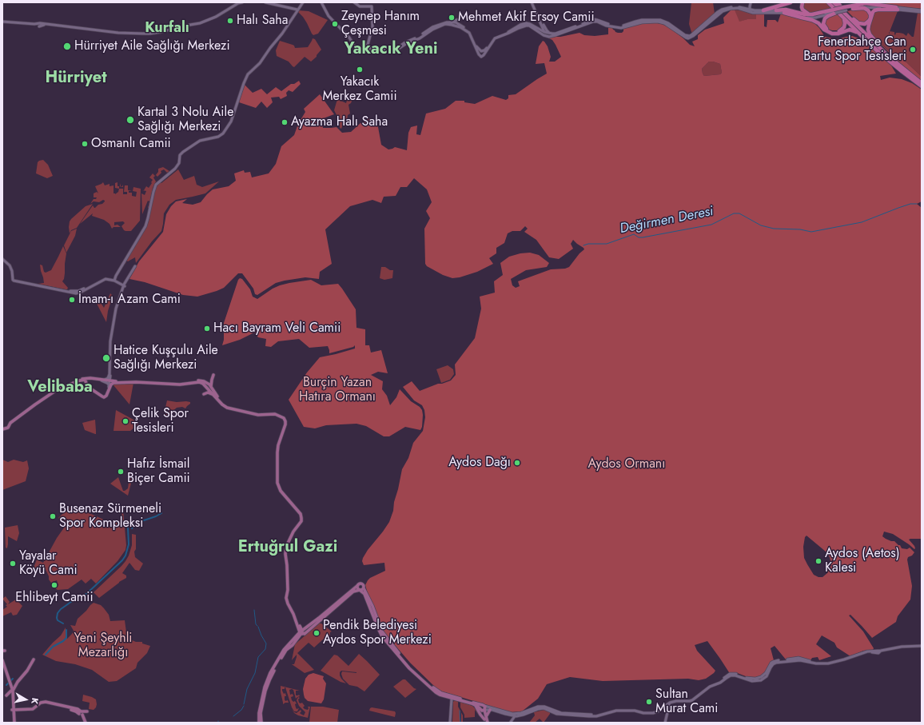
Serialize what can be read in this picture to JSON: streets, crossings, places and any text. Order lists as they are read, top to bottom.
{
  "districts": [
    "Kurfalı",
    "Yakacık Yeni",
    "Hürriyet",
    "Velibaba",
    "Ertuğrul Gazi"
  ],
  "water": ["Değirmen Deresi"],
  "parks": ["Burçin Yazan Hatıra Ormanı", "Aydos Ormanı", "Yeni Şeyhli Mezarlığı"],
  "places": [
    "Mehmet Akif Ersoy Camii",
    "Halı Saha",
    "Zeynep Hanım Çeşmesi",
    "Hürriyet Aile Sağlığı Merkezi",
    "Fenerbahçe Can Bartu Spor Tesisleri",
    "Yakacık Merkez Camii",
    "Kartal 3 Nolu Aile Sağlığı Merkezi",
    "Ayazma Halı Saha",
    "Osmanlı Camii",
    "İmam-ı Azam Cami",
    "Hacı Bayram Veli Camii",
    "Hatice Kuşçulu Aile Sağlığı Merkezi",
    "Çelik Spor Tesisleri",
    "Aydos Dağı",
    "Hafız İsmail Biçer Camii",
    "Busenaz Sürmeneli Spor Kompleksi",
    "Aydos (Aetos) Kalesi",
    "Yayalar Köyü Cami",
    "Ehlibeyt Camii",
    "Pendik Belediyesi Aydos Spor Merkezi",
    "Sultan Murat Cami"
  ],
  "north": "right"
}
